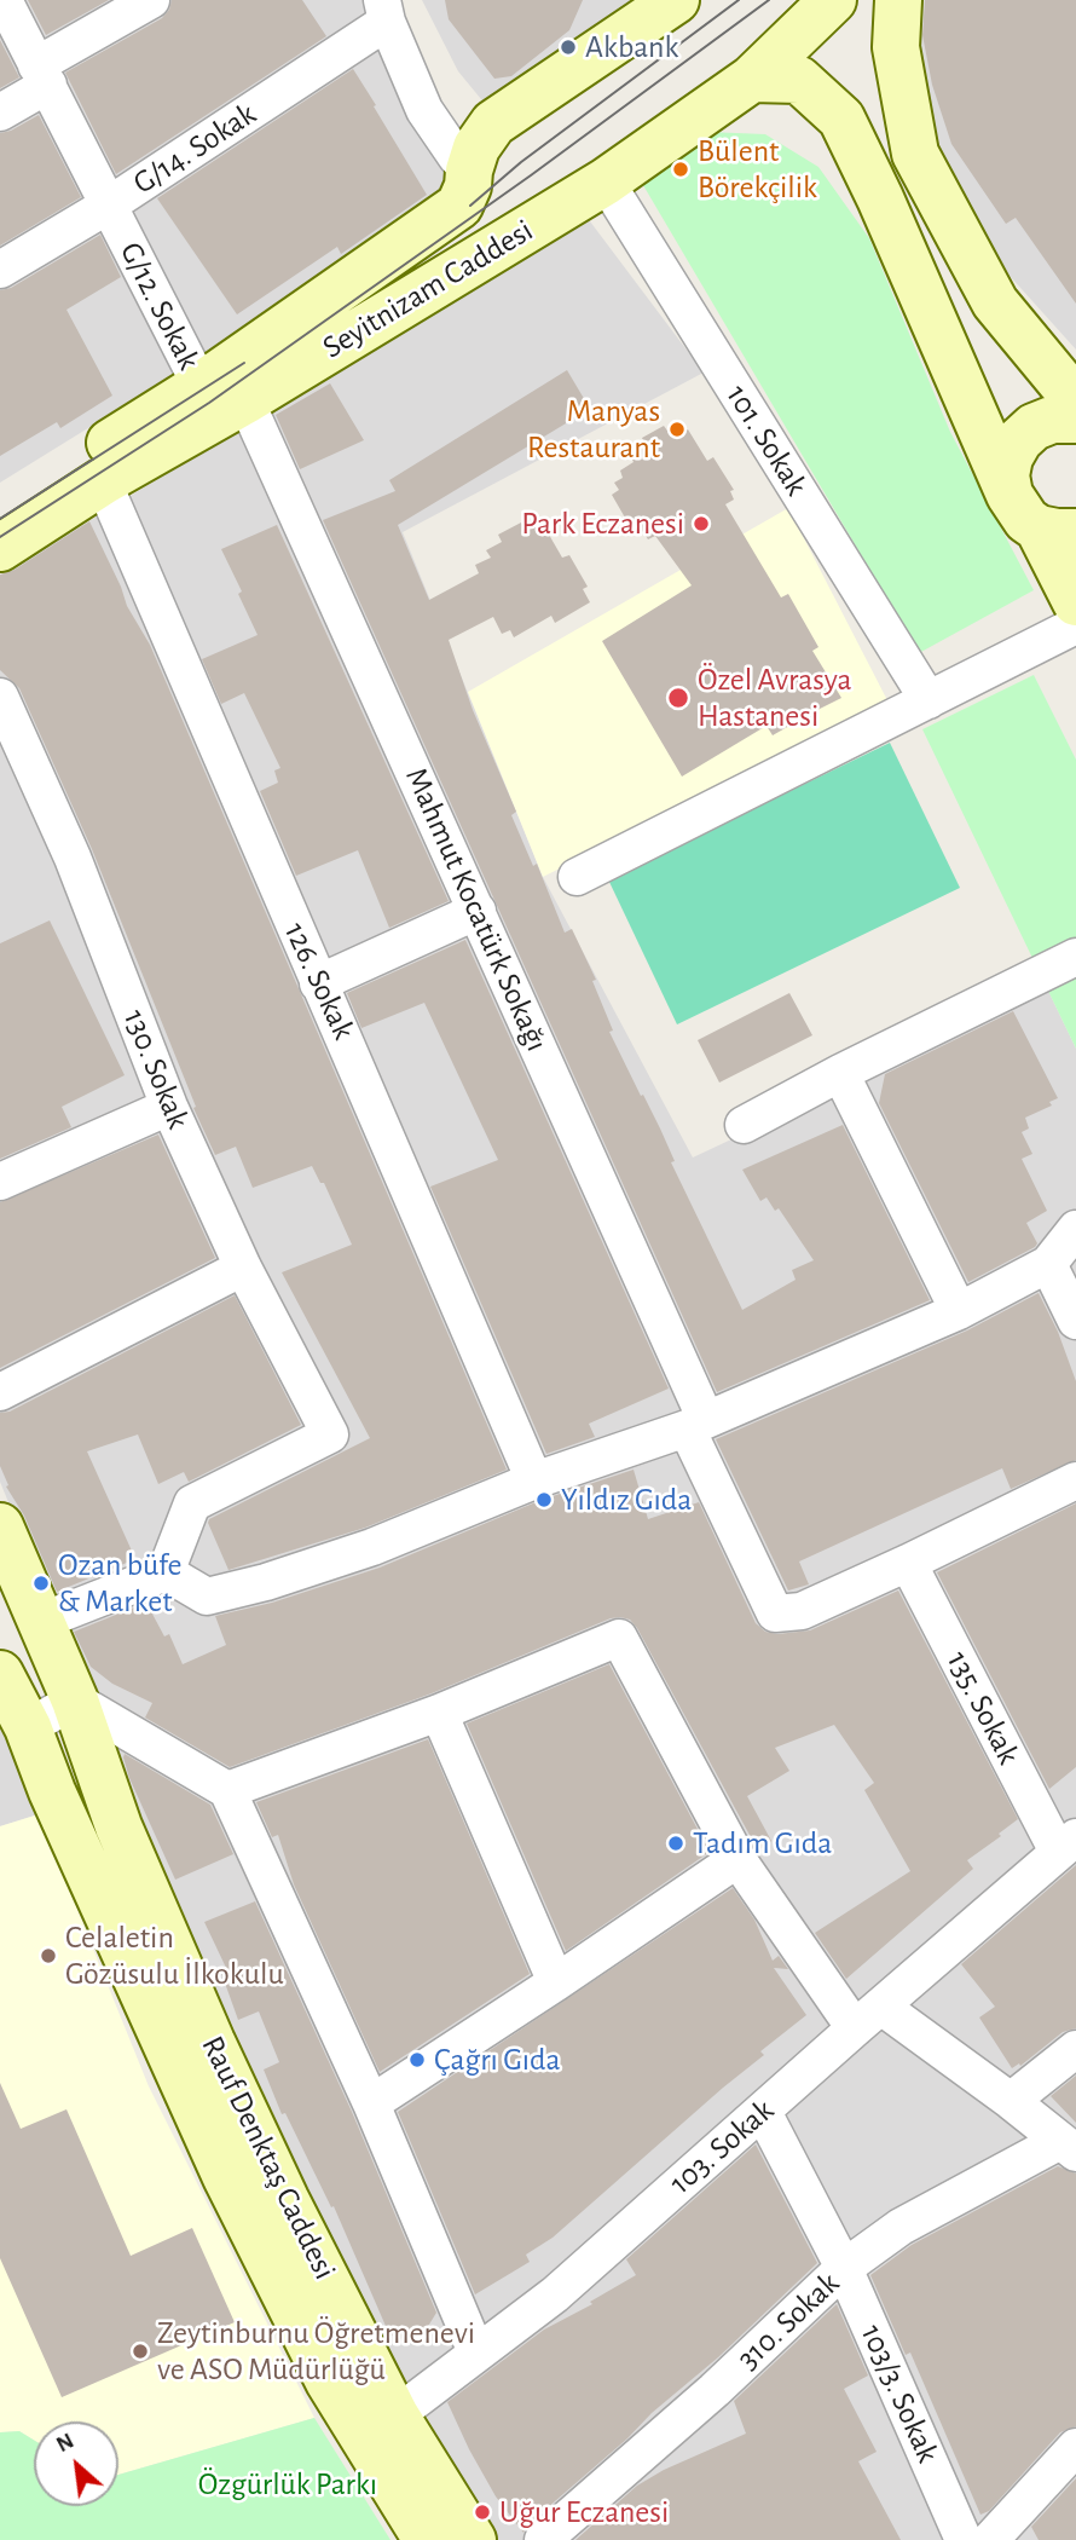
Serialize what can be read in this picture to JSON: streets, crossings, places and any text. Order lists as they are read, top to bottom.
{
  "streets": {
    "main road": ["Seyitnizam Caddesi", "Rauf Denktaş Caddesi"],
    "street": [
      "G/14. Sokak",
      "G/12. Sokak",
      "101. Sokak",
      "Mahmut Kocatürk Sokağı",
      "126. Sokak",
      "130. Sokak",
      "135. Sokak",
      "103. Sokak",
      "310. Sokak",
      "103/3. Sokak"
    ]
  },
  "crossings": [
    ["G/14. Sokak", "G/12. Sokak"],
    ["Seyitnizam Caddesi", "G/12. Sokak"],
    ["Seyitnizam Caddesi", "101. Sokak"],
    ["Seyitnizam Caddesi", "Mahmut Kocatürk Sokağı"],
    ["Seyitnizam Caddesi", "126. Sokak"],
    ["Mahmut Kocatürk Sokağı", "135. Sokak"],
    ["135. Sokak", "103. Sokak"],
    ["103. Sokak", "Rauf Denktaş Caddesi"],
    ["103. Sokak", "103/3. Sokak"],
    ["310. Sokak", "103/3. Sokak"]
  ],
  "parks": ["Özgürlük Parkı"],
  "places": [
    "Akbank",
    "Bülent Börekçilik",
    "Manyas Restaurant",
    "Park Eczanesi",
    "Özel Avrasya Hastanesi",
    "Yıldız Gıda",
    "Ozan büfe & Market",
    "Tadım Gıda",
    "Celaletin Gözüsulu İlkokulu",
    "Çağrı Gıda",
    "Zeytinburnu Öğretmenevi ve ASO Müdürlüğü",
    "Uğur Eczanesi"
  ],
  "north": "top left"
}
